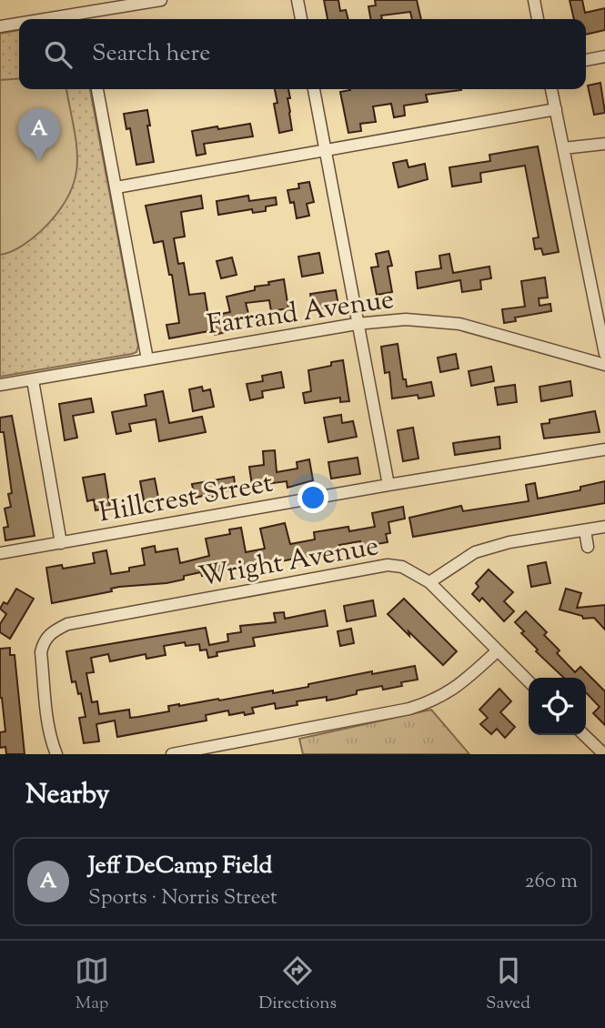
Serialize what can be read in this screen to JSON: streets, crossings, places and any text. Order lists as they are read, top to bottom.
{
  "streets": {
    "street": ["Farrand Avenue", "Hillcrest Street", "Wright Avenue"]
  },
  "page": {
    "search": "Search here",
    "pins": "A",
    "heading": "Nearby",
    "list": [
      {
        "mark": "A",
        "name": "Jeff DeCamp Field",
        "note": "Sports · Norris Street",
        "value": "260 m"
      }
    ],
    "nav": ["Map", "Directions", "Saved"]
  }
}
